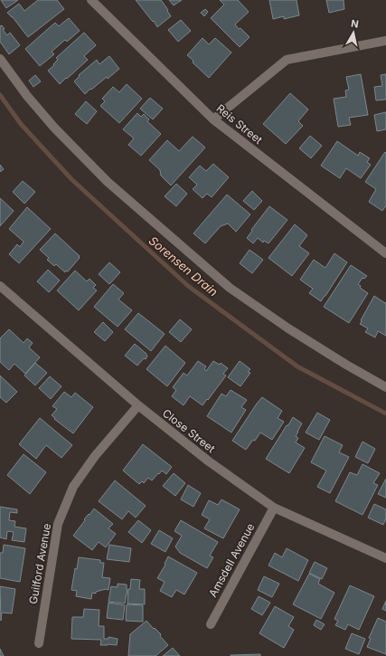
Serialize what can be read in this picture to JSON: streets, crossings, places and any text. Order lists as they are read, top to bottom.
{
  "streets": {
    "street": [
      "Reis Street",
      "Close Street",
      "Amsdell Avenue",
      "Guilford Avenue"
    ]
  },
  "crossings": [
    ["Close Street", "Amsdell Avenue"],
    ["Close Street", "Guilford Avenue"]
  ],
  "water": ["Sorensen Drain"],
  "north": "top"
}
